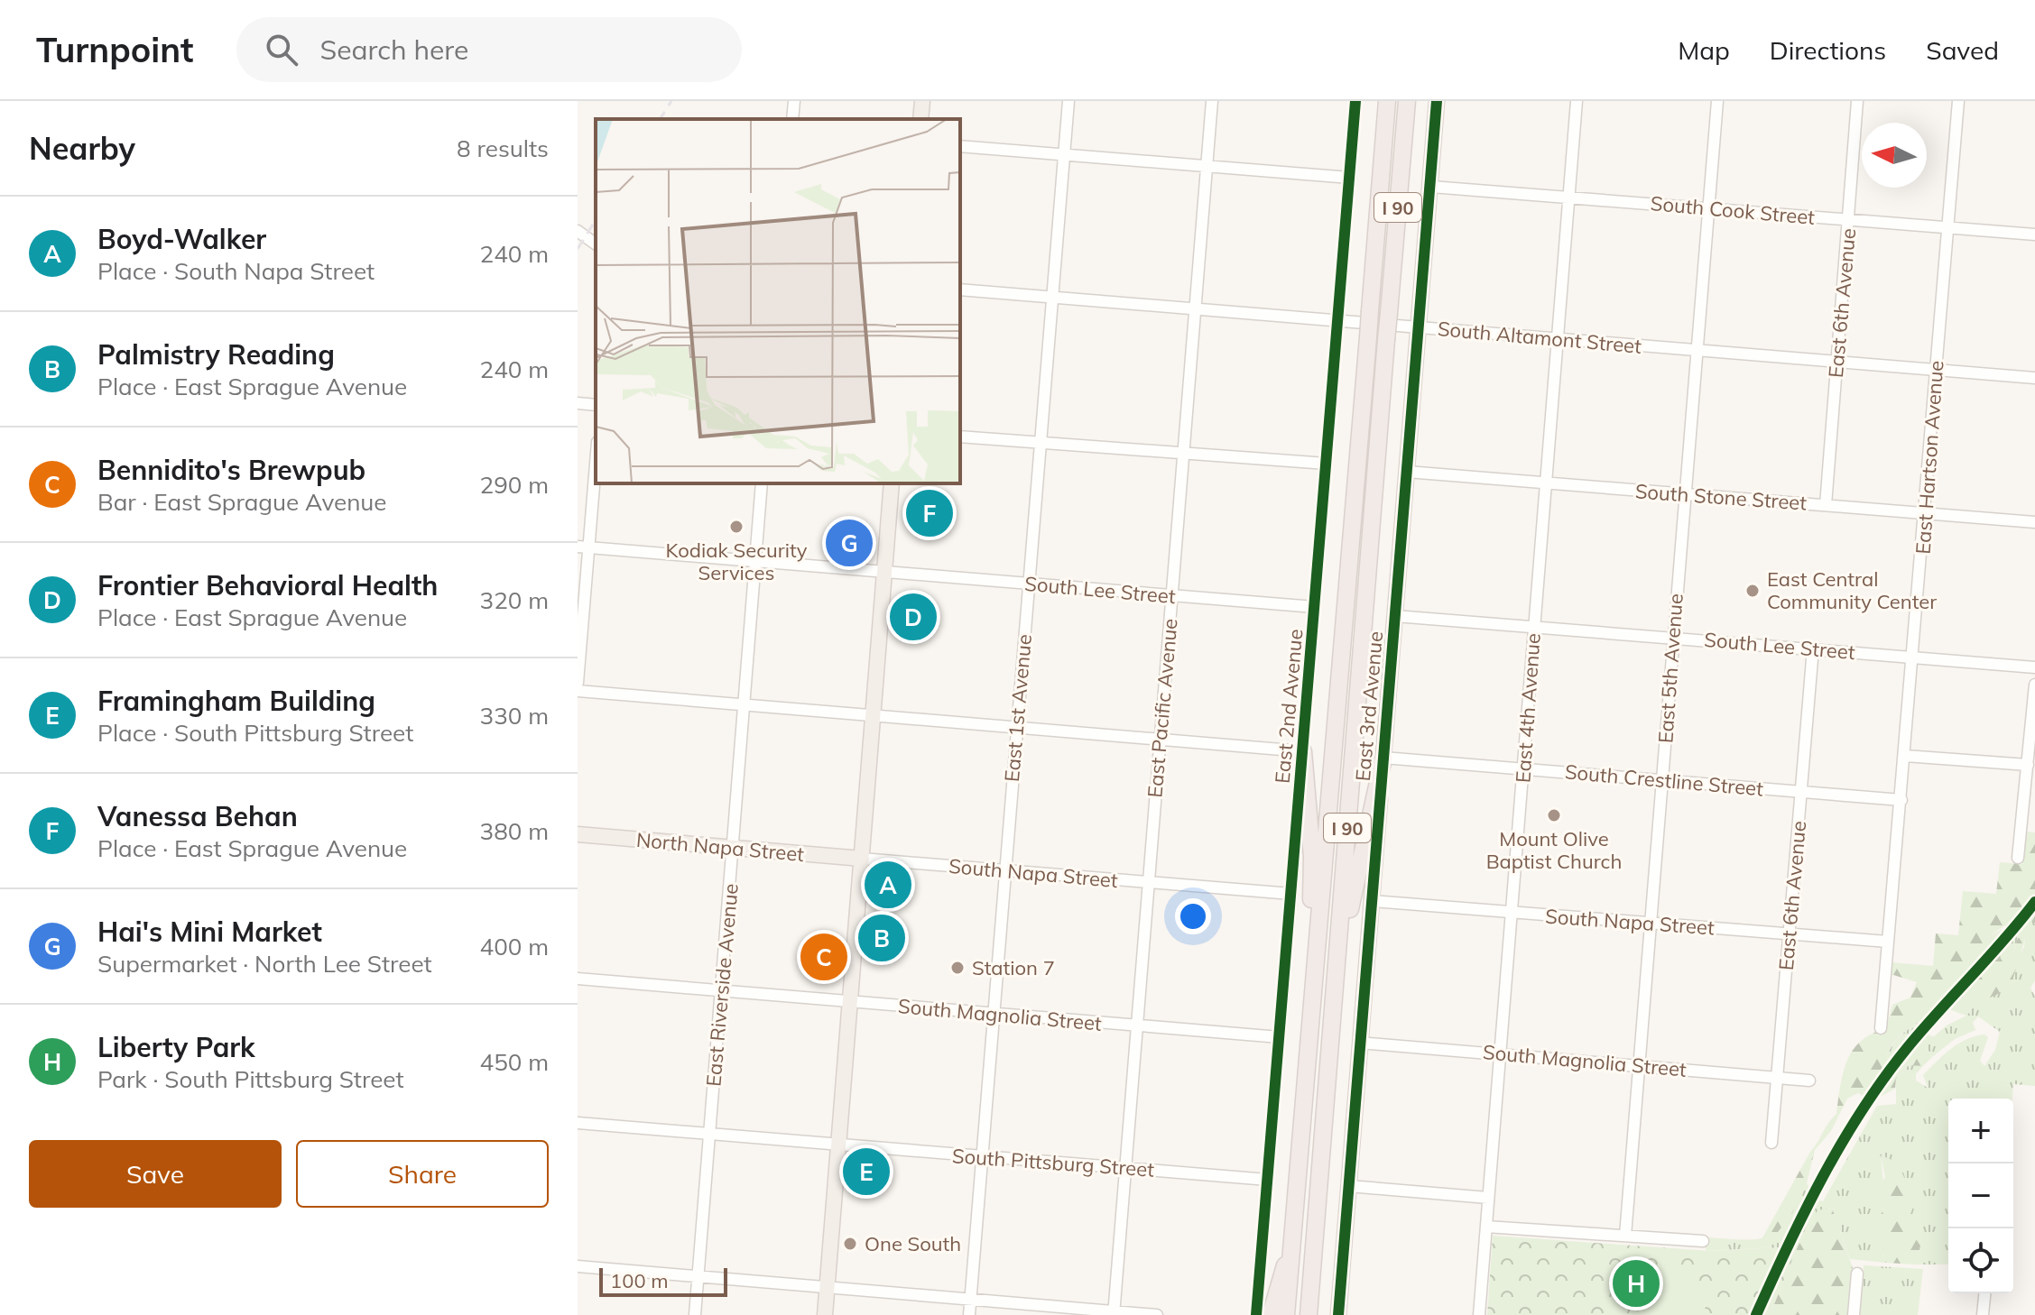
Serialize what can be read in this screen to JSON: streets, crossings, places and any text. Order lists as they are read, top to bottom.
{
  "streets": {
    "highway": ["I 90"],
    "main road": ["East 3rd Avenue", "North Napa Street"],
    "street": [
      "South Cook Street",
      "East 6th Avenue",
      "South Altamont Street",
      "East Hartson Avenue",
      "South Stone Street",
      "South Lee Street",
      "East 5th Avenue",
      "East 2nd Avenue",
      "East 1st Avenue",
      "East Pacific Avenue",
      "East 4th Avenue",
      "South Crestline Street",
      "South Napa Street",
      "East Riverside Avenue",
      "South Magnolia Street",
      "South Pittsburg Street"
    ]
  },
  "crossings": [
    ["South Cook Street", "East 6th Avenue"],
    ["South Cook Street", "East Hartson Avenue"],
    ["South Cook Street", "East 5th Avenue"],
    ["South Cook Street", "East 3rd Avenue"],
    ["South Cook Street", "East 4th Avenue"],
    ["East 6th Avenue", "South Altamont Street"],
    ["East 6th Avenue", "South Stone Street"],
    ["East 6th Avenue", "South Lee Street"],
    ["East 6th Avenue", "South Crestline Street"],
    ["East 6th Avenue", "South Napa Street"],
    ["East 6th Avenue", "South Magnolia Street"],
    ["South Altamont Street", "East Hartson Avenue"],
    ["South Altamont Street", "East 5th Avenue"],
    ["South Altamont Street", "East 2nd Avenue"],
    ["South Altamont Street", "East 3rd Avenue"],
    ["South Altamont Street", "East 1st Avenue"],
    ["South Altamont Street", "East Pacific Avenue"],
    ["South Altamont Street", "East 4th Avenue"],
    ["East Hartson Avenue", "South Stone Street"],
    ["East Hartson Avenue", "South Lee Street"],
    ["East Hartson Avenue", "South Crestline Street"],
    ["East Hartson Avenue", "South Napa Street"],
    ["South Stone Street", "East 5th Avenue"],
    ["South Stone Street", "East 3rd Avenue"],
    ["South Stone Street", "East 4th Avenue"],
    ["South Lee Street", "East 5th Avenue"],
    ["South Lee Street", "East 2nd Avenue"],
    ["South Lee Street", "East 3rd Avenue"],
    ["South Lee Street", "East 1st Avenue"],
    ["South Lee Street", "East Pacific Avenue"],
    ["South Lee Street", "East 4th Avenue"],
    ["South Lee Street", "East Riverside Avenue"],
    ["East 5th Avenue", "South Crestline Street"],
    ["East 5th Avenue", "South Napa Street"],
    ["East 5th Avenue", "South Magnolia Street"],
    ["East 2nd Avenue", "South Napa Street"],
    ["East 2nd Avenue", "South Magnolia Street"],
    ["East 2nd Avenue", "South Pittsburg Street"],
    ["East 3rd Avenue", "South Crestline Street"],
    ["East 3rd Avenue", "South Napa Street"],
    ["East 3rd Avenue", "South Magnolia Street"],
    ["East 1st Avenue", "South Napa Street"],
    ["East 1st Avenue", "South Magnolia Street"],
    ["East 1st Avenue", "South Pittsburg Street"],
    ["East Pacific Avenue", "South Napa Street"],
    ["East Pacific Avenue", "South Magnolia Street"],
    ["East Pacific Avenue", "South Pittsburg Street"],
    ["East 4th Avenue", "South Crestline Street"],
    ["East 4th Avenue", "South Napa Street"],
    ["East 4th Avenue", "South Magnolia Street"],
    ["North Napa Street", "South Napa Street"],
    ["North Napa Street", "East Riverside Avenue"],
    ["East Riverside Avenue", "South Magnolia Street"],
    ["East Riverside Avenue", "South Pittsburg Street"]
  ],
  "places": [
    "Kodiak Security Services",
    "East Central Community Center",
    "Mount Olive Baptist Church",
    "Station 7",
    "One South"
  ],
  "scale_bar": "100 m",
  "north": "left",
  "page": {
    "header": "Turnpoint",
    "search": "Search here",
    "nav": ["Map", "Directions", "Saved"],
    "heading": ["Nearby", "8 results"],
    "list": [
      {
        "mark": "A",
        "name": "Boyd-Walker",
        "note": "Place · South Napa Street",
        "value": "240 m"
      },
      {
        "mark": "B",
        "name": "Palmistry Reading",
        "note": "Place · East Sprague Avenue",
        "value": "240 m"
      },
      {
        "mark": "C",
        "name": "Bennidito's Brewpub",
        "note": "Bar · East Sprague Avenue",
        "value": "290 m"
      },
      {
        "mark": "D",
        "name": "Frontier Behavioral Health",
        "note": "Place · East Sprague Avenue",
        "value": "320 m"
      },
      {
        "mark": "E",
        "name": "Framingham Building",
        "note": "Place · South Pittsburg Street",
        "value": "330 m"
      },
      {
        "mark": "F",
        "name": "Vanessa Behan",
        "note": "Place · East Sprague Avenue",
        "value": "380 m"
      },
      {
        "mark": "G",
        "name": "Hai's Mini Market",
        "note": "Supermarket · North Lee Street",
        "value": "400 m"
      },
      {
        "mark": "H",
        "name": "Liberty Park",
        "note": "Park · South Pittsburg Street",
        "value": "450 m"
      }
    ],
    "pins": [
      "F",
      "G",
      "D",
      "A",
      "B",
      "C",
      "E",
      "H"
    ],
    "map_buttons": ["+", "−"],
    "buttons": ["Save", "Share"],
    "scale": "100 m"
  }
}
